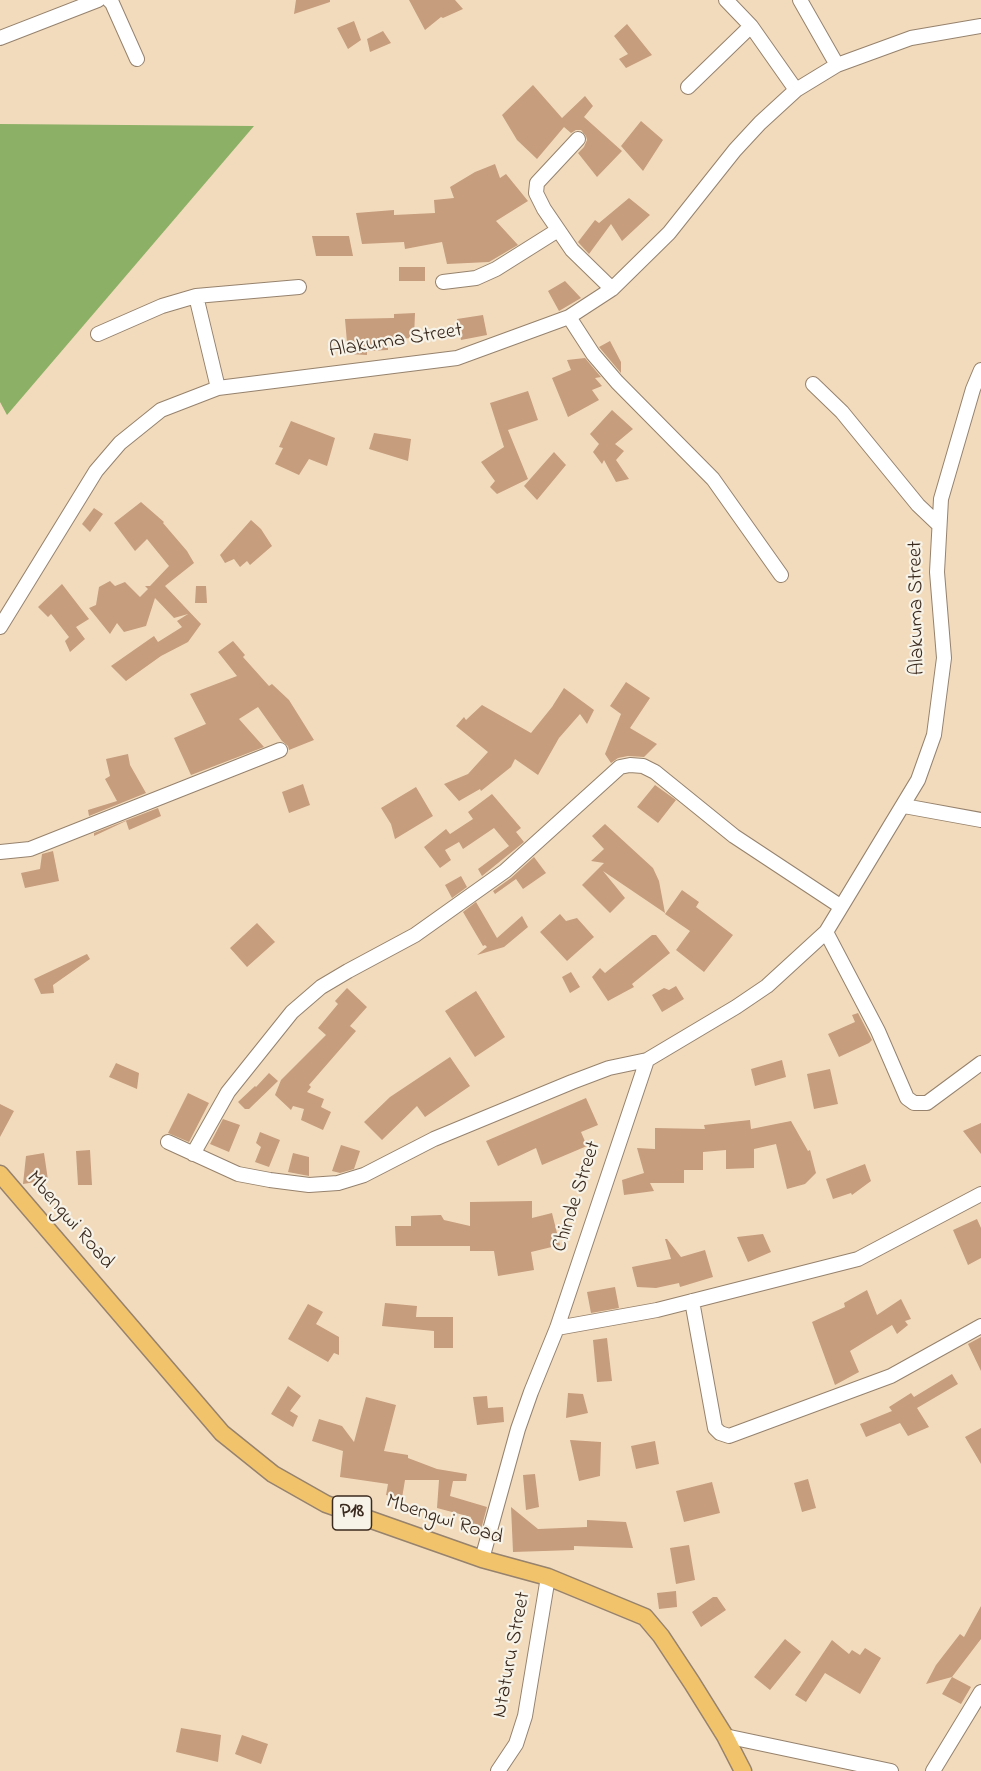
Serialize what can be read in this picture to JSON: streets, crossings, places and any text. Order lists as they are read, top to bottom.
{
  "streets": {
    "main road": ["Mbengwi Road", "P18"],
    "street": ["Alakuma Street", "Chinde Street", "Ntaturu Street"]
  },
  "crossings": [
    ["Chinde Street", "Mbengwi Road"],
    ["Mbengwi Road", "Ntaturu Street"]
  ]
}
